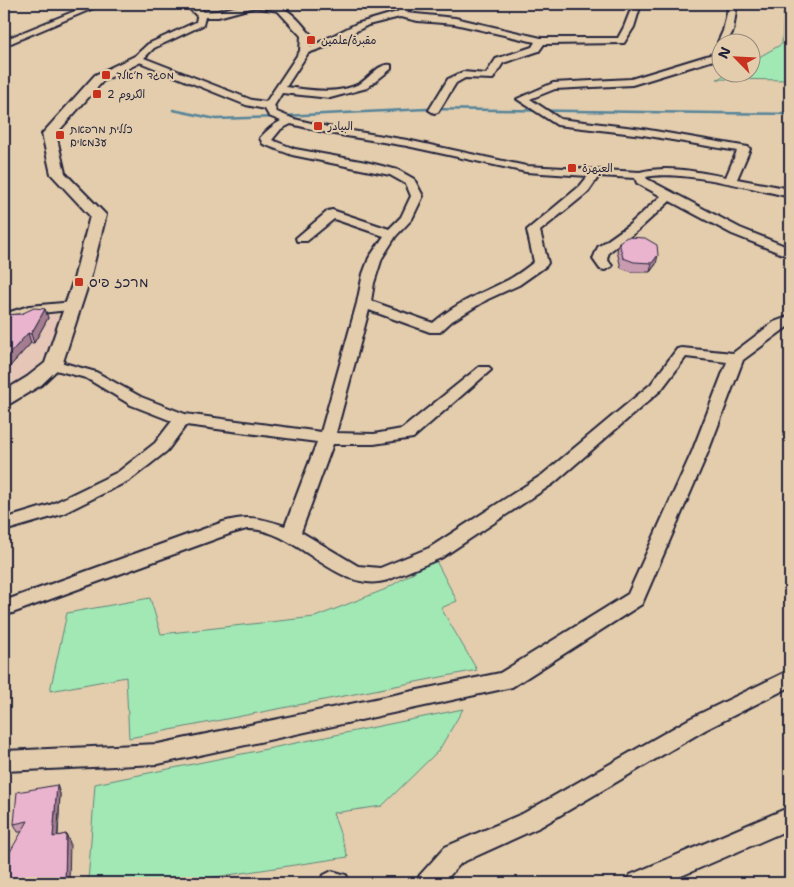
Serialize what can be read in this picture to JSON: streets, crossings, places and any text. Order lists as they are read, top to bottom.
{
  "places": {
    "transit": [
      "مقبرة/علمين",
      "מסגד ח׳אלד",
      "الكروم 2",
      "البيادر",
      "כללית מרפאת עצמאים",
      "العبهرة",
      "מרכז פיס"
    ]
  },
  "north": "top left"
}
